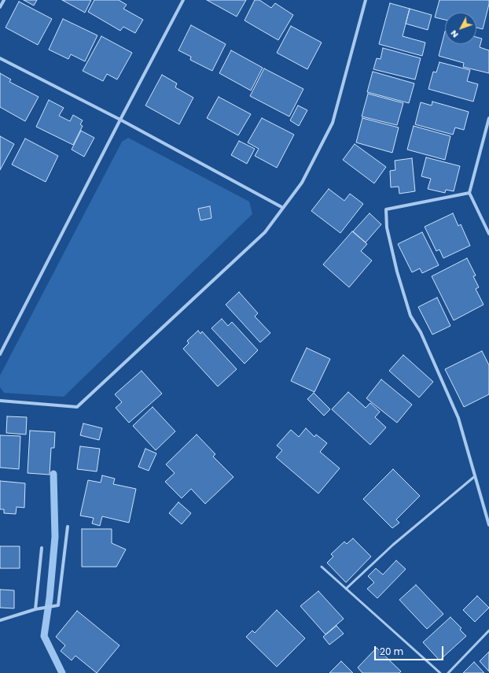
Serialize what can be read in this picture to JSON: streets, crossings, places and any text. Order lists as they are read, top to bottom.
{
  "scale_bar": "20 m",
  "north": "bottom left"
}
